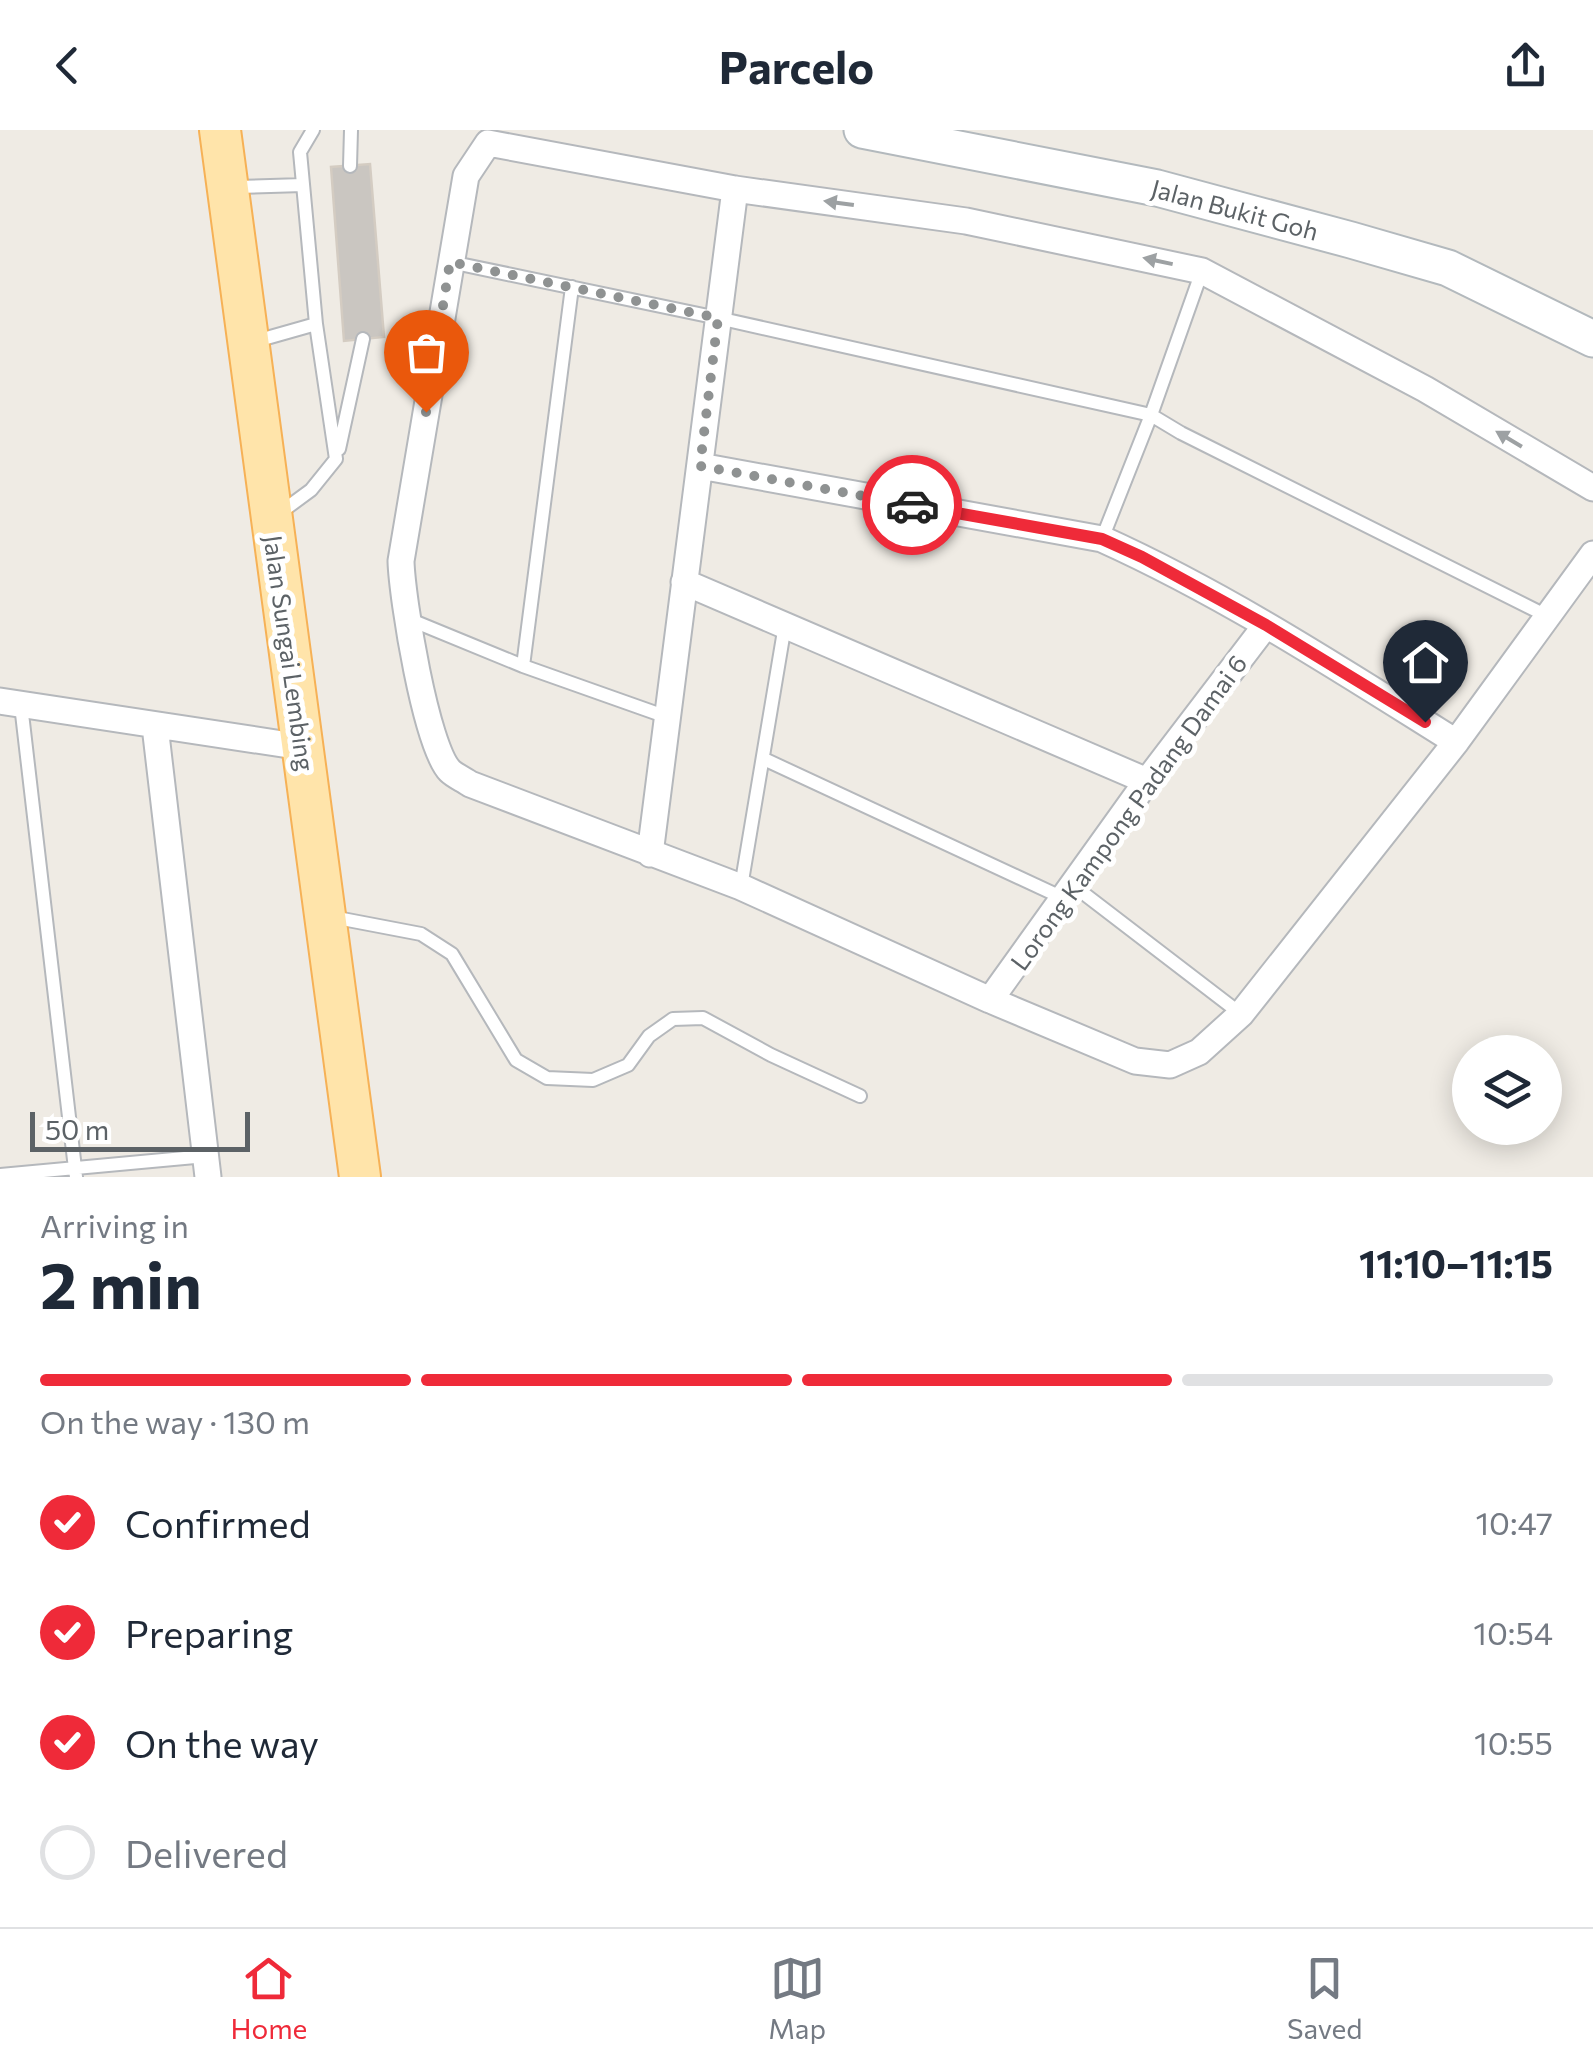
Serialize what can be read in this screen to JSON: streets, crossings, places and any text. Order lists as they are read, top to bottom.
{
  "streets": {
    "main road": ["Jalan Bukit Goh", "Jalan Sungai Lembing"],
    "street": ["Lorong Kampong Padang Damai 6"]
  },
  "scale_bar": "50 m",
  "page": {
    "header": "Parcelo",
    "scale": "50 m",
    "heading": ["2 min", "Arriving in", "11:10–11:15"],
    "bar": "On the way · 130 m",
    "list": [
      ["Confirmed", "10:47"],
      ["Preparing", "10:54"],
      ["On the way", "10:55"],
      "Delivered"
    ],
    "tabs": ["Home", "Map", "Saved"]
  }
}
